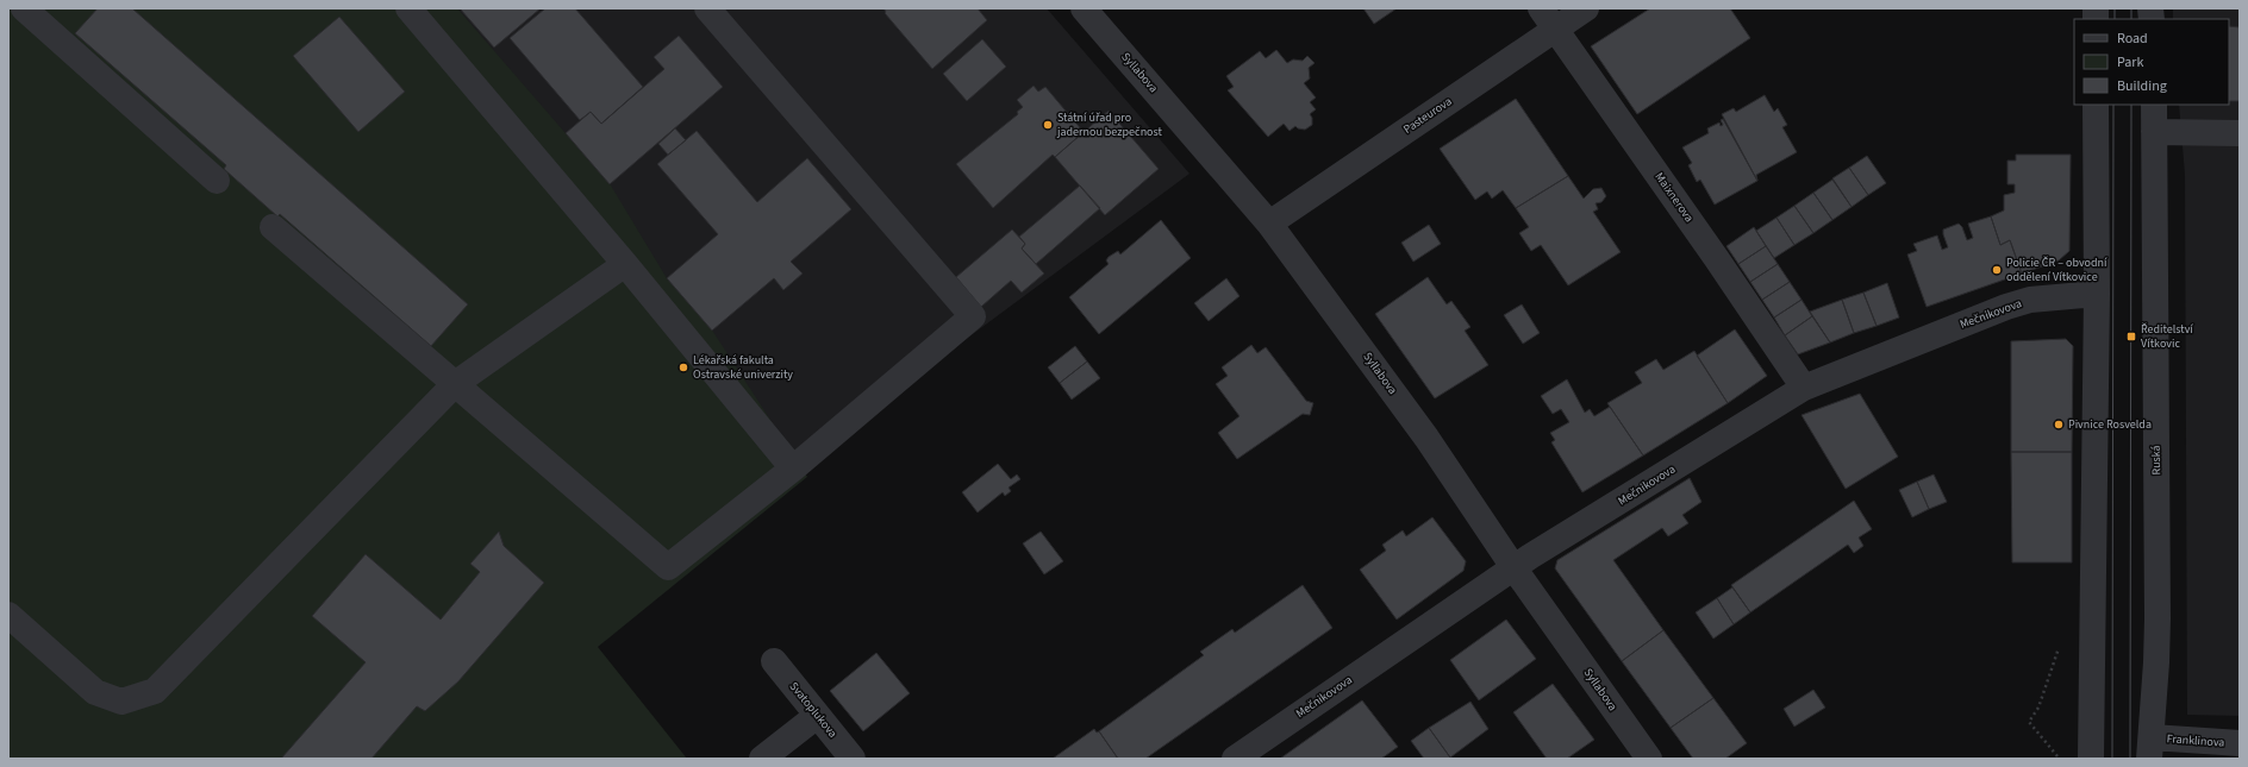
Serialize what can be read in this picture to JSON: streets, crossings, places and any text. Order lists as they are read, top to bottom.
{
  "streets": {
    "street": [
      "Syllabova",
      "Pasteurova",
      "Maixnerova",
      "Mečnikovova",
      "Ruská",
      "Svatoplukova",
      "Franklinova"
    ]
  },
  "crossings": [
    ["Syllabova", "Pasteurova"],
    ["Syllabova", "Mečnikovova"],
    ["Pasteurova", "Maixnerova"],
    ["Maixnerova", "Mečnikovova"],
    ["Ruská", "Franklinova"]
  ],
  "places": {
    "other": [
      "Státní úřad pro jadernou bezpečnost",
      "Policie ČR – obvodní oddělení Vítkovice",
      "Lékařská fakulta Ostravské univerzity",
      "Pivnice Rosvelda"
    ],
    "transit": ["Ředitelství Vítkovic"]
  },
  "legend": ["Road", "Park", "Building"]
}
